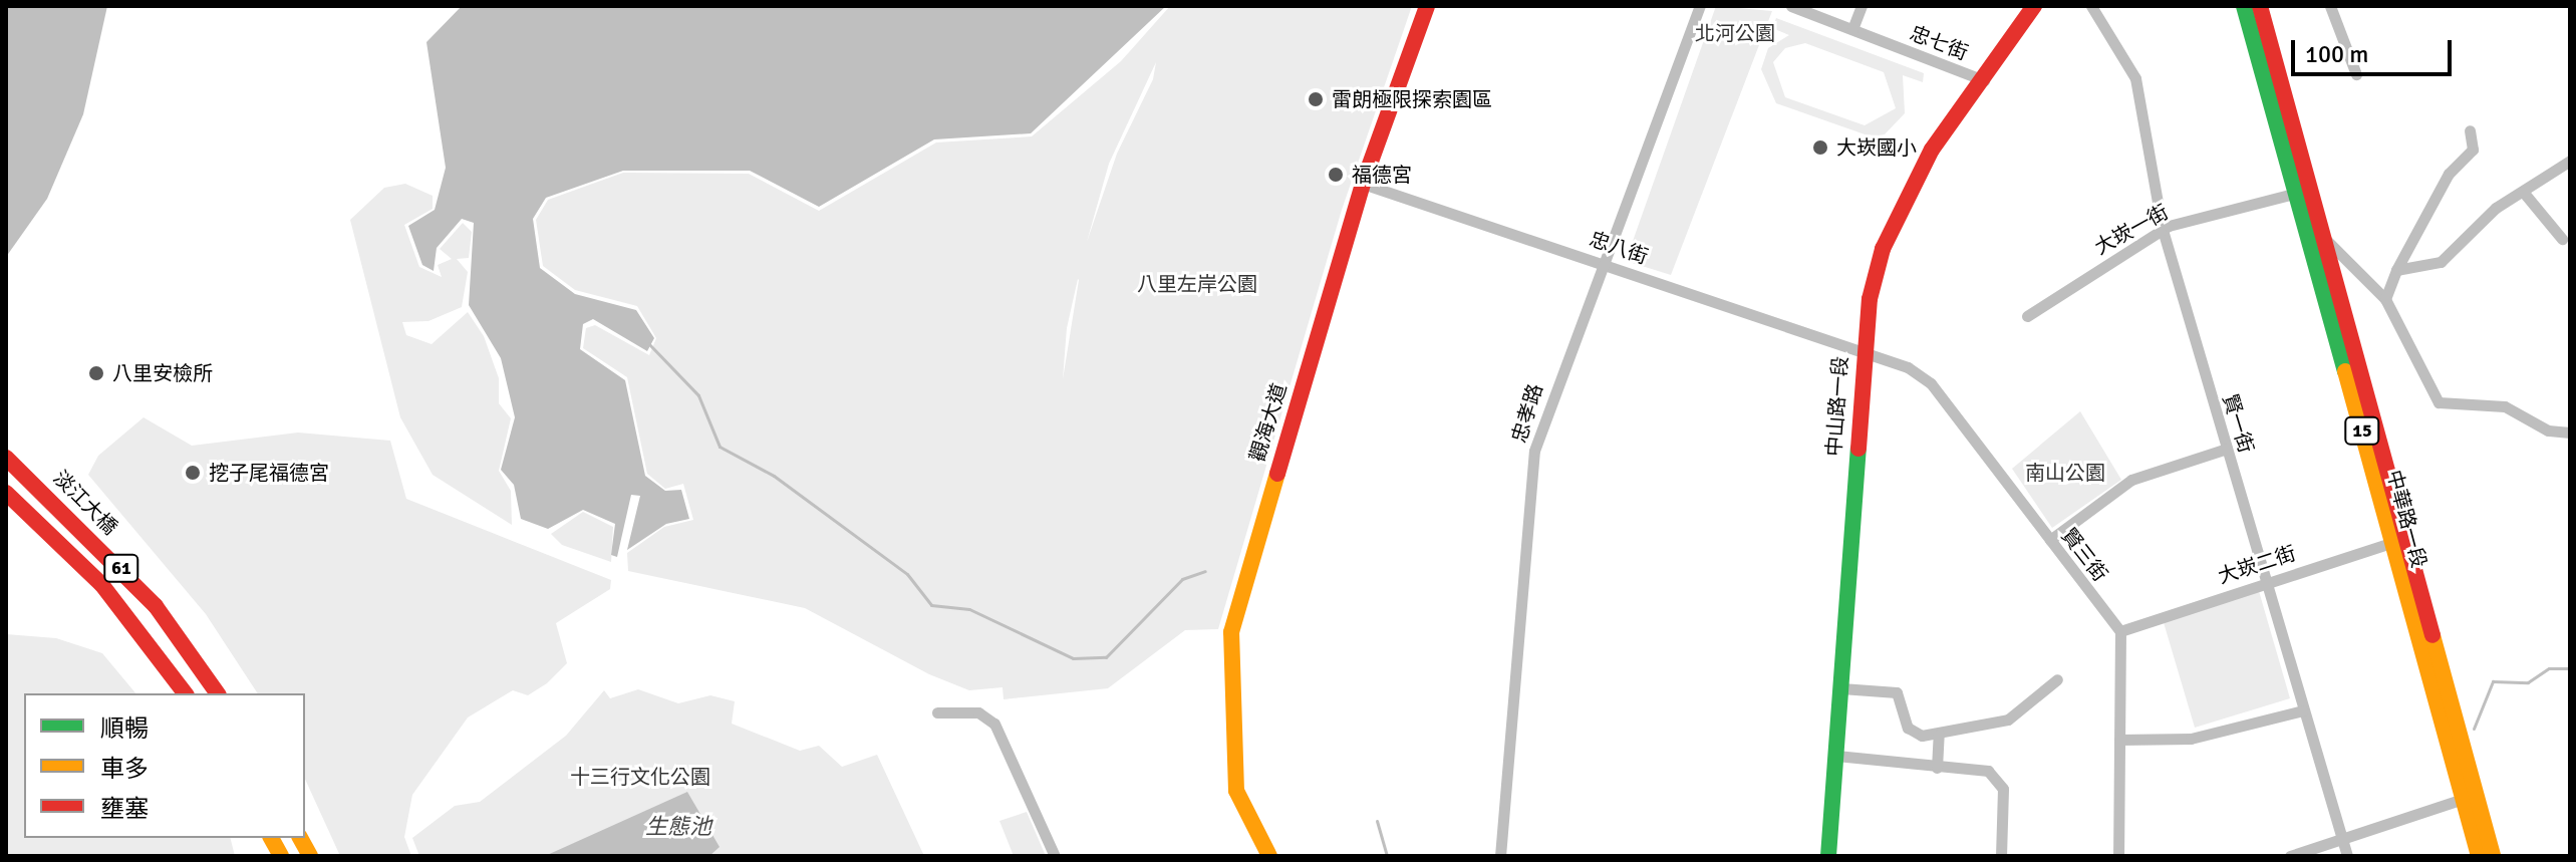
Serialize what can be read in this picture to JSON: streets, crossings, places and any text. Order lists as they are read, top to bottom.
{
  "streets": {
    "main road": [
      "中山路一段",
      "觀海大道",
      "15",
      "淡江大橋",
      "中華路一段",
      "61"
    ],
    "street": [
      "忠七街",
      "大崁一街",
      "忠八街",
      "忠孝路",
      "賢一街",
      "賢三街",
      "大崁二街"
    ]
  },
  "crossings": [
    ["忠七街", "中山路一段"],
    ["大崁一街", "賢一街"],
    ["大崁一街", "中華路一段"],
    ["忠八街", "中山路一段"],
    ["忠八街", "忠孝路"],
    ["忠八街", "觀海大道"],
    ["忠八街", "賢三街"],
    ["中山路一段", "賢三街"],
    ["賢一街", "大崁二街"],
    ["中華路一段", "大崁二街"],
    ["賢三街", "大崁二街"]
  ],
  "water": ["生態池"],
  "parks": [
    "北河公園",
    "八里左岸公園",
    "南山公園",
    "十三行文化公園"
  ],
  "places": [
    "雷朗極限探索園區",
    "大崁國小",
    "福德宮",
    "八里安檢所",
    "挖子尾福德宮"
  ],
  "legend": ["順暢", "車多", "壅塞"],
  "scale_bar": "100 m"
}
